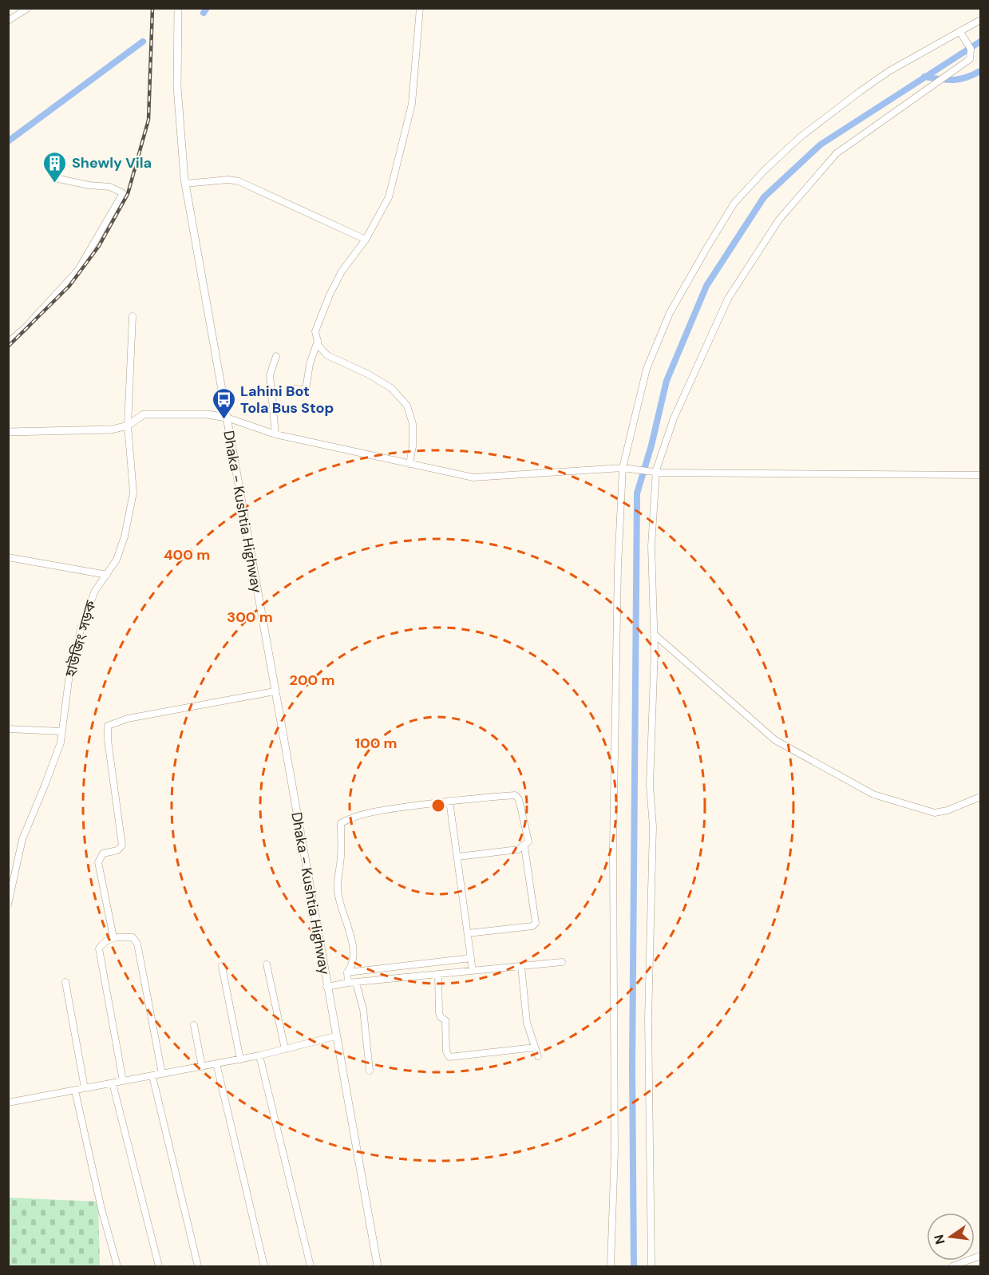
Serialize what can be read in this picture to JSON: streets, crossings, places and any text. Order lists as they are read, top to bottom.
{
  "streets": {
    "main road": ["Dhaka - Kushtia Highway"],
    "street": ["হাউজিং সড়ক"]
  },
  "places": {
    "building": ["Shewly Vila"],
    "bus stop": ["Lahini Bot Tola Bus Stop"]
  },
  "north": "left",
  "rings": [
    "400 m",
    "300 m",
    "200 m",
    "100 m"
  ]
}
